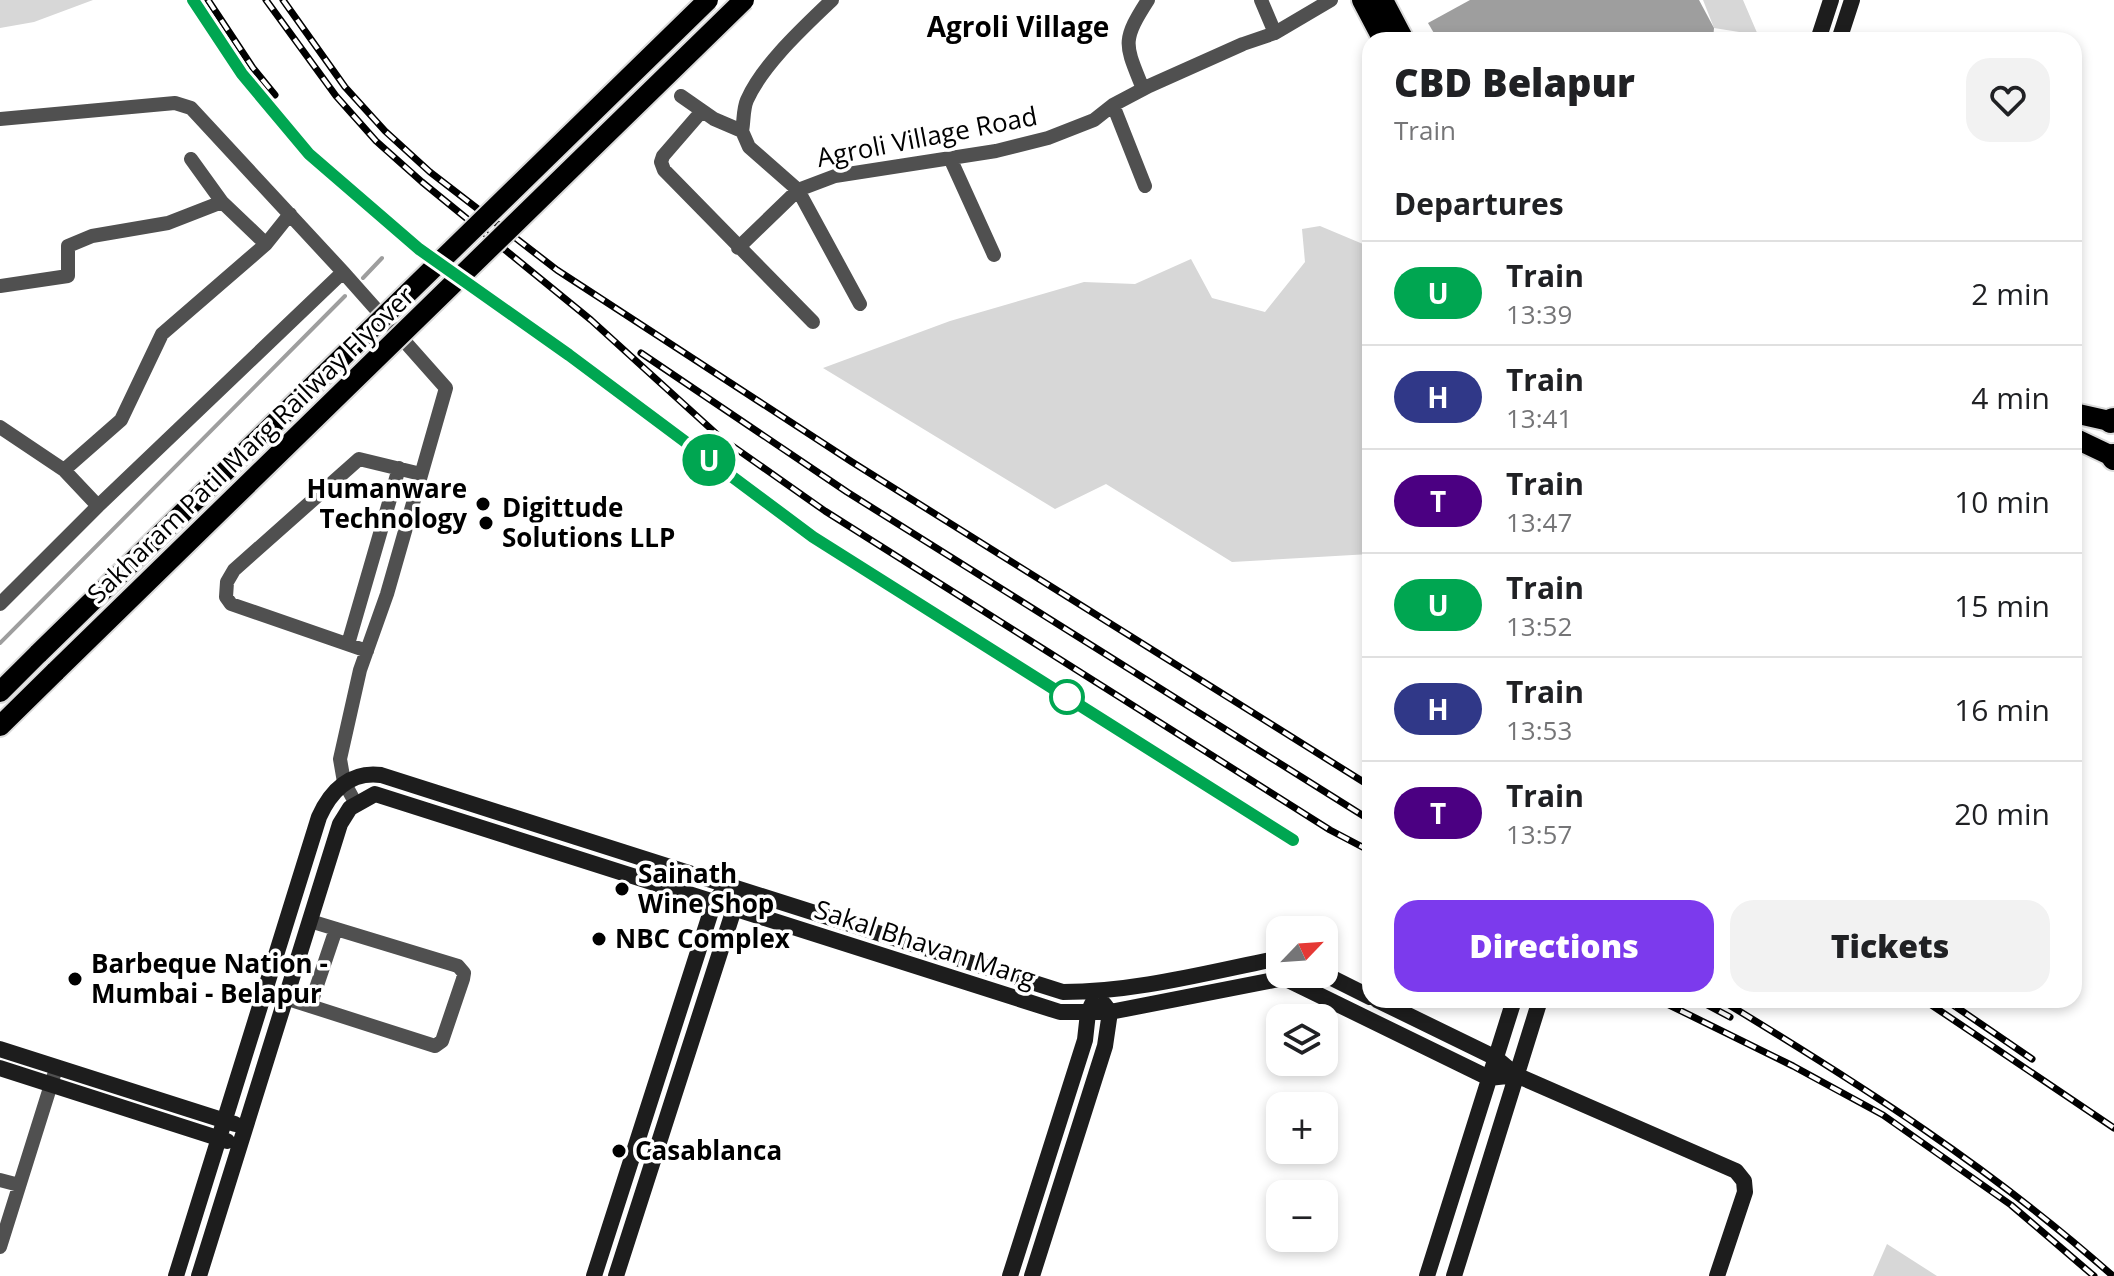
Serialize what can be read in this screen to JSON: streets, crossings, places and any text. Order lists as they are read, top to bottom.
{
  "streets": {
    "main road": ["Sakharam Patil Marg Railway Flyover", "Sakal Bhavan Marg"],
    "street": ["Agroli Village Road"]
  },
  "districts": ["Agroli Village"],
  "places": [
    "Humanware Technology",
    "Digittude Solutions LLP",
    "Sainath Wine Shop",
    "NBC Complex",
    "Barbeque Nation - Mumbai - Belapur",
    "Casablanca"
  ],
  "north": "top right",
  "page": {
    "on_map": "U",
    "heading": [
      ["CBD Belapur", "Train"],
      "Departures"
    ],
    "list": [
      {
        "mark": "U",
        "name": "Train",
        "note": "13:39",
        "value": "2 min"
      },
      {
        "mark": "H",
        "name": "Train",
        "note": "13:41",
        "value": "4 min"
      },
      {
        "mark": "T",
        "name": "Train",
        "note": "13:47",
        "value": "10 min"
      },
      {
        "mark": "U",
        "name": "Train",
        "note": "13:52",
        "value": "15 min"
      },
      {
        "mark": "H",
        "name": "Train",
        "note": "13:53",
        "value": "16 min"
      },
      {
        "mark": "T",
        "name": "Train",
        "note": "13:57",
        "value": "20 min"
      }
    ],
    "buttons": ["Directions", "Tickets"],
    "map_buttons": ["+", "−"]
  }
}
